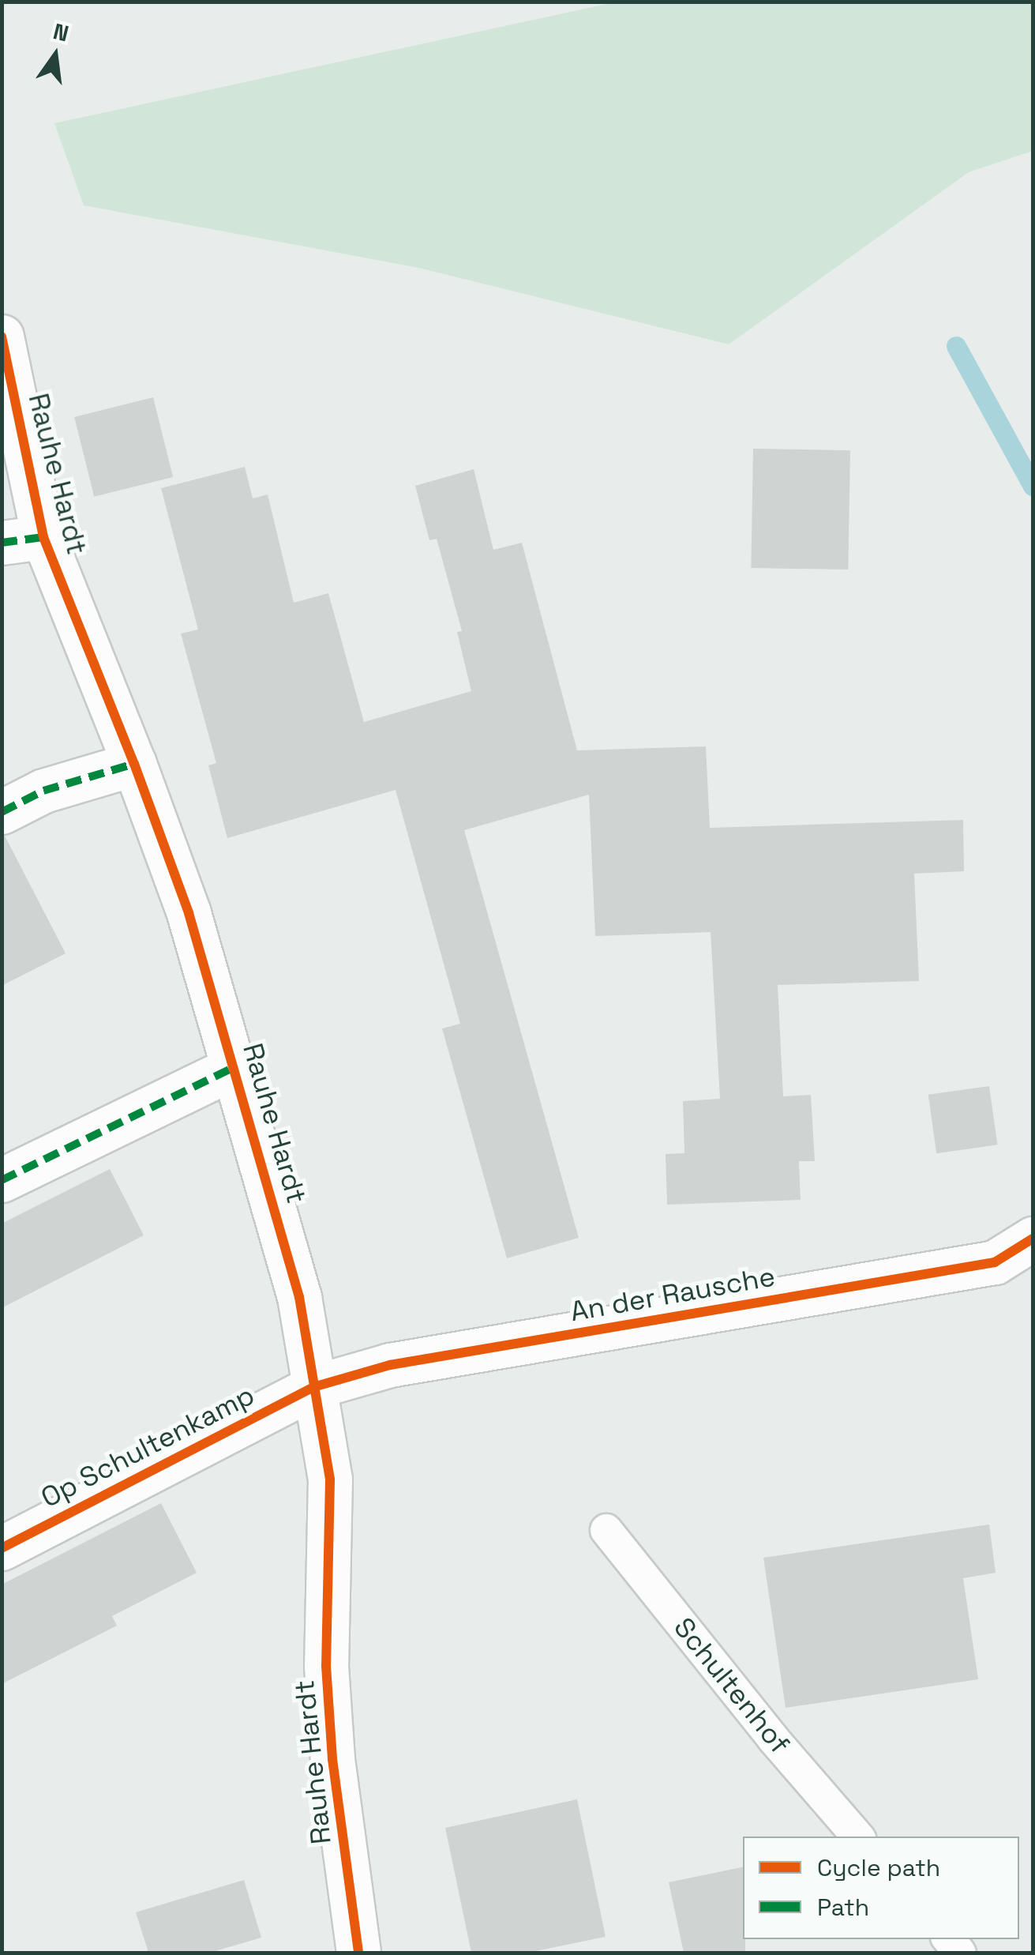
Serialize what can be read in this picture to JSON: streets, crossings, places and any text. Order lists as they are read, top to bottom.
{
  "streets": {
    "street": ["Rauhe Hardt", "An der Rausche", "Op Schultenkamp"],
    "lane": ["Schultenhof"]
  },
  "crossings": [
    ["Rauhe Hardt", "An der Rausche"],
    ["Rauhe Hardt", "Op Schultenkamp"],
    ["An der Rausche", "Op Schultenkamp"]
  ],
  "legend": ["Cycle path", "Path"],
  "north": "top"
}
